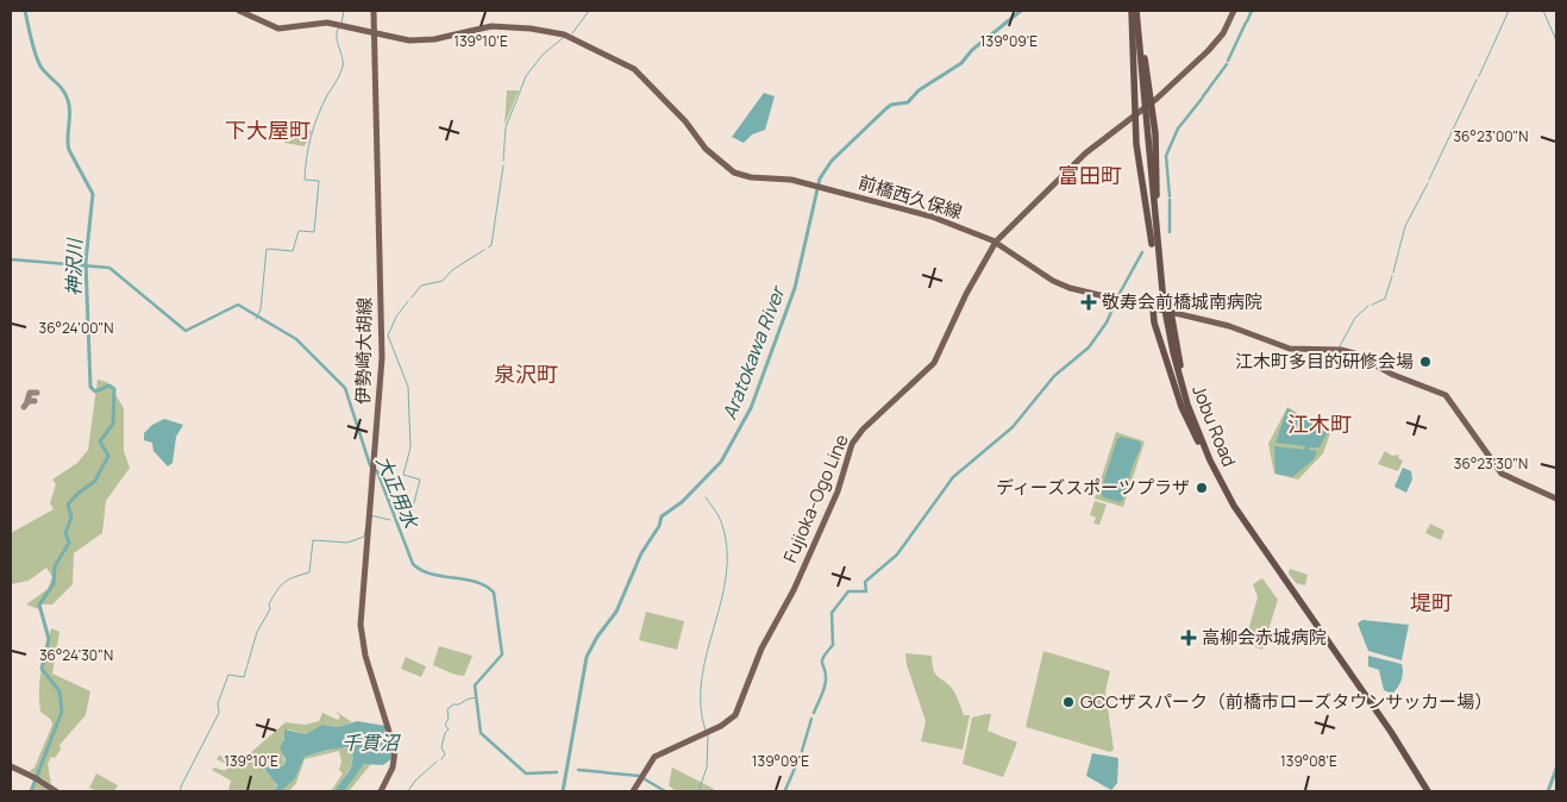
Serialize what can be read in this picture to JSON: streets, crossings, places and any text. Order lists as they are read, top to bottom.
{
  "streets": {
    "highway": ["Jobu Road"],
    "main road": ["前橋西久保線", "伊勢崎大胡線", "Fujioka-Ogo Line"]
  },
  "crossings": [
    ["前橋西久保線", "伊勢崎大胡線"],
    ["前橋西久保線", "Jobu Road"],
    ["前橋西久保線", "Fujioka-Ogo Line"],
    ["Jobu Road", "Fujioka-Ogo Line"]
  ],
  "districts": [
    "下大屋町",
    "富田町",
    "泉沢町",
    "江木町",
    "堤町"
  ],
  "water": [
    "神沢川",
    "Aratokawa River",
    "大正用水",
    "千貫沼"
  ],
  "places": {
    "health": ["敬寿会前橋城南病院", "高柳会赤城病院"],
    "other": ["江木町多目的研修会場", "ディーズスポーツプラザ", "GCCザスパーク（前橋市ローズタウンサッカー場）"]
  },
  "coordinates": [
    "139°10'E",
    "139°09'E",
    "36°23'00\"N",
    "36°24'00\"N",
    "36°23'30\"N",
    "36°24'30\"N",
    "139°08'E"
  ]
}
